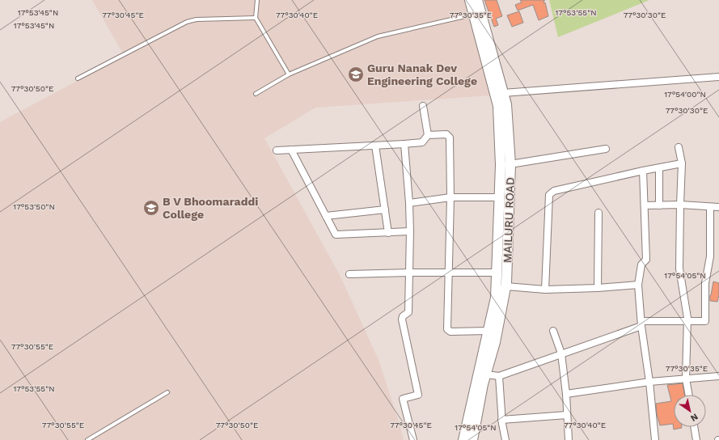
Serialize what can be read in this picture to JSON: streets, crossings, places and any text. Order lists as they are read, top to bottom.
{
  "streets": {
    "street": ["MAILURU ROAD"]
  },
  "places": {
    "school or university": ["Guru Nanak Dev Engineering College", "B V Bhoomaraddi College"]
  },
  "north": "bottom right",
  "coordinates": [
    "17°53'45\"N",
    "17°53'55\"N",
    "77°30'45\"E",
    "77°30'40\"E",
    "77°30'35\"E",
    "77°30'30\"E",
    "77°30'50\"E",
    "17°54'00\"N",
    "17°53'50\"N",
    "17°54'05\"N",
    "77°30'55\"E"
  ]
}
